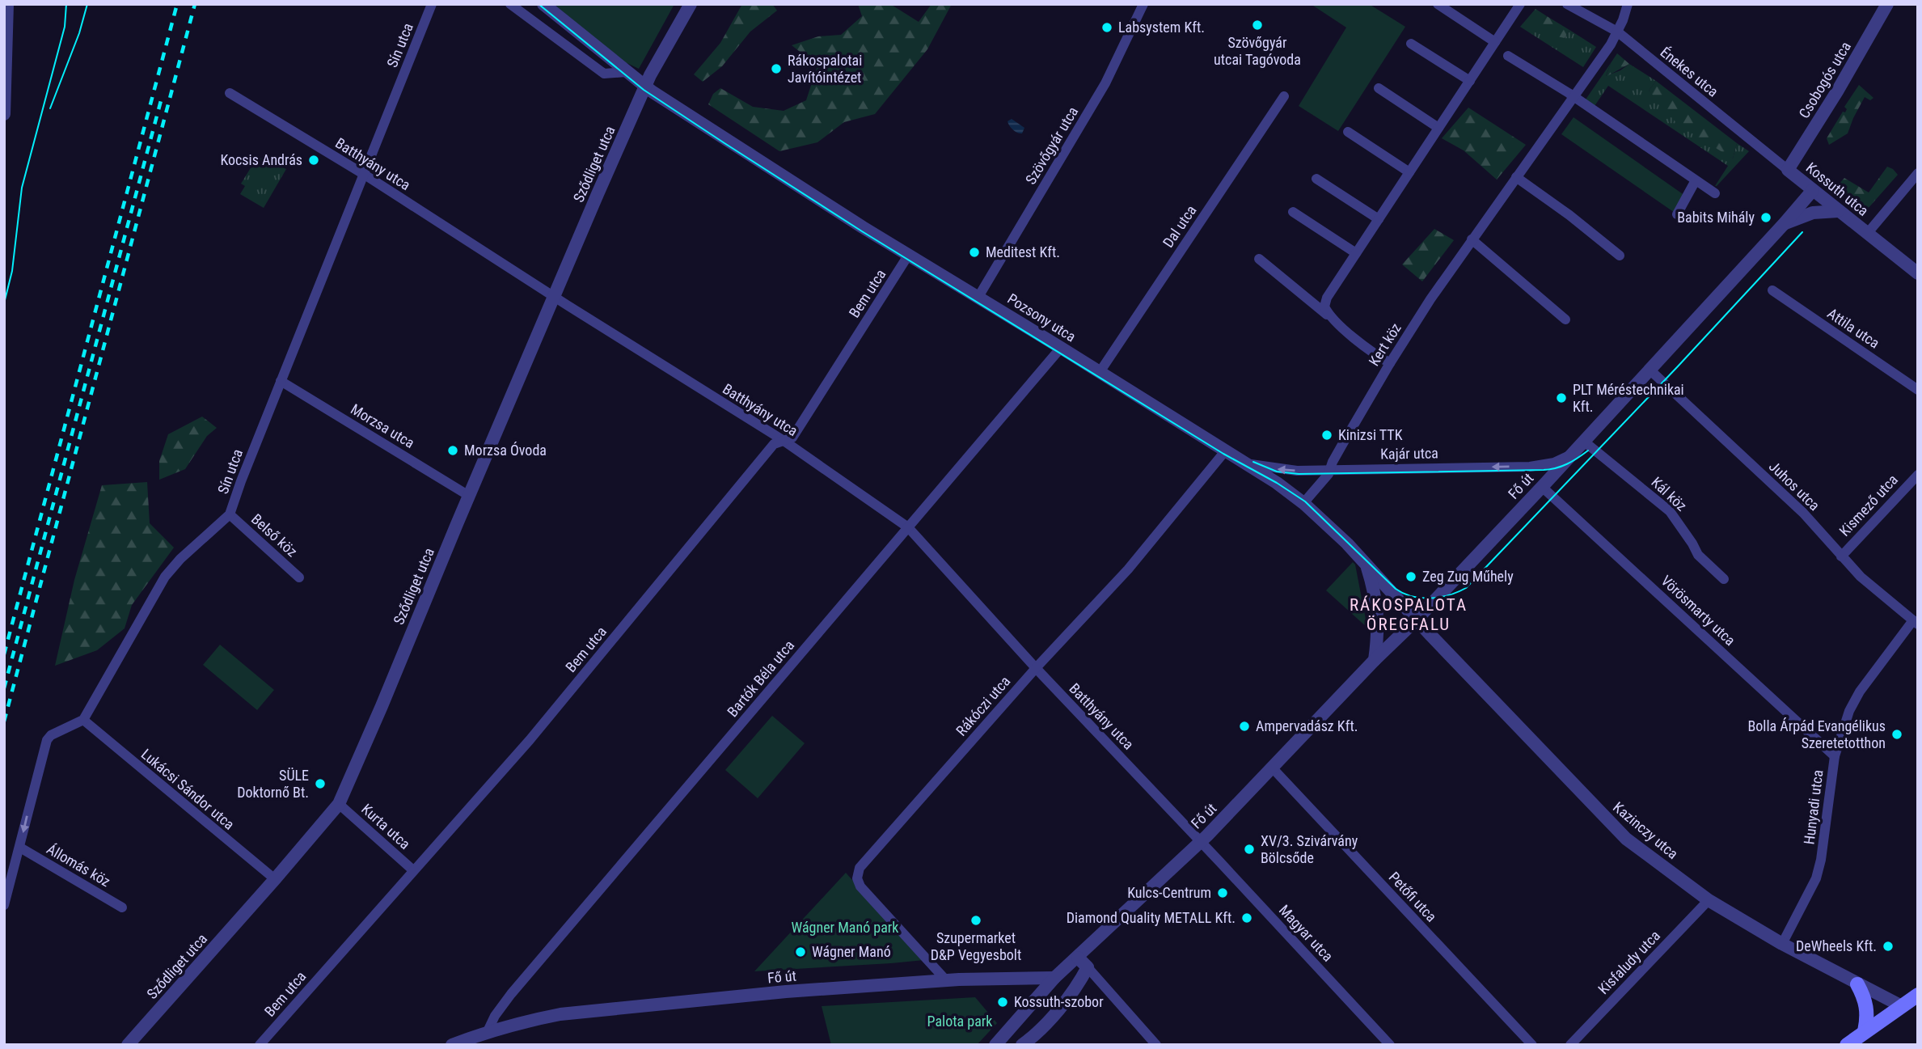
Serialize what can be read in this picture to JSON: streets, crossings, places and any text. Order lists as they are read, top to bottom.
{
  "streets": {
    "street": [
      "Sín utca",
      "Énekes utca",
      "Csobogós utca",
      "Szövőgyár utca",
      "Batthyány utca",
      "Sződliget utca",
      "Kossuth utca",
      "Dal utca",
      "Bem utca",
      "Pozsony utca",
      "Attila utca",
      "Kert köz",
      "Morzsa utca",
      "Kajár utca",
      "Fő út",
      "Juhos utca",
      "Kál köz",
      "Kismező utca",
      "Belső köz",
      "Vörösmarty utca",
      "Bartók Béla utca",
      "Rákóczi utca",
      "Lukácsi Sándor utca",
      "Hunyadi utca",
      "Kurta utca",
      "Kazinczy utca",
      "Állomás köz",
      "Petőfi utca",
      "Magyar utca",
      "Kisfaludy utca"
    ]
  },
  "crossings": [
    ["Sín utca", "Batthyány utca"],
    ["Sín utca", "Morzsa utca"],
    ["Sín utca", "Belső köz"],
    ["Sín utca", "Lukácsi Sándor utca"],
    ["Énekes utca", "Csobogós utca"],
    ["Énekes utca", "Kossuth utca"],
    ["Énekes utca", "Kert köz"],
    ["Csobogós utca", "Kossuth utca"],
    ["Szövőgyár utca", "Pozsony utca"],
    ["Batthyány utca", "Sződliget utca"],
    ["Batthyány utca", "Bem utca"],
    ["Batthyány utca", "Fő út"],
    ["Batthyány utca", "Bartók Béla utca"],
    ["Batthyány utca", "Rákóczi utca"],
    ["Batthyány utca", "Magyar utca"],
    ["Sződliget utca", "Pozsony utca"],
    ["Sződliget utca", "Morzsa utca"],
    ["Sződliget utca", "Lukácsi Sándor utca"],
    ["Sződliget utca", "Kurta utca"],
    ["Kossuth utca", "Fő út"],
    ["Dal utca", "Pozsony utca"],
    ["Bem utca", "Pozsony utca"],
    ["Bem utca", "Kurta utca"],
    ["Pozsony utca", "Kert köz"],
    ["Pozsony utca", "Kajár utca"],
    ["Pozsony utca", "Fő út"],
    ["Pozsony utca", "Bartók Béla utca"],
    ["Pozsony utca", "Rákóczi utca"],
    ["Pozsony utca", "Kazinczy utca"],
    ["Kert köz", "Kajár utca"],
    ["Kajár utca", "Fő út"],
    ["Fő út", "Juhos utca"],
    ["Fő út", "Kál köz"],
    ["Fő út", "Vörösmarty utca"],
    ["Fő út", "Bartók Béla utca"],
    ["Fő út", "Rákóczi utca"],
    ["Fő út", "Kazinczy utca"],
    ["Fő út", "Petőfi utca"],
    ["Fő út", "Magyar utca"],
    ["Juhos utca", "Kismező utca"],
    ["Juhos utca", "Hunyadi utca"],
    ["Vörösmarty utca", "Hunyadi utca"],
    ["Hunyadi utca", "Kazinczy utca"],
    ["Kazinczy utca", "Kisfaludy utca"]
  ],
  "one_way": ["Kajár utca"],
  "districts": ["RÁKOSPALOTA ÖREGFALU"],
  "parks": ["Wágner Manó park", "Palota park"],
  "places": [
    "Szövőgyár utcai Tagóvoda",
    "Labsystem Kft.",
    "Rákospalotai Javítóintézet",
    "Kocsis András",
    "Babits Mihály",
    "Meditest Kft.",
    "PLT Méréstechnikai Kft.",
    "Kinizsi TTK",
    "Morzsa Óvoda",
    "Zeg Zug Műhely",
    "Ampervadász Kft.",
    "Bolla Árpád Evangélikus Szeretetotthon",
    "SÜLE Doktornő Bt.",
    "XV/3. Szivárvány Bölcsőde",
    "Kulcs-Centrum",
    "Diamond Quality METALL Kft.",
    "Szupermarket D&P Vegyesbolt",
    "DeWheels Kft.",
    "Wágner Manó",
    "Kossuth-szobor"
  ]
}
